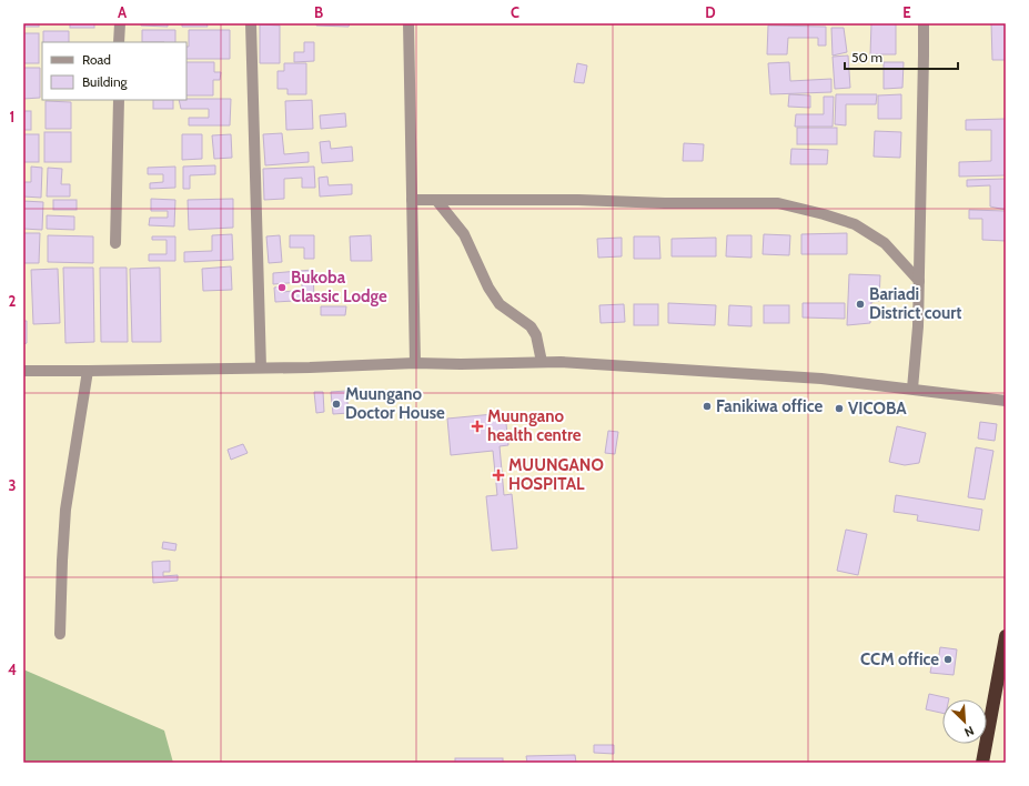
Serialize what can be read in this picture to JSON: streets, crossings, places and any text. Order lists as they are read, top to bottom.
{
  "places": {
    "other": [
      "Bukoba Classic Lodge",
      "Bariadi District court",
      "Muungano Doctor House",
      "Fanikiwa office",
      "VICOBA",
      "CCM office"
    ],
    "health": ["Muungano health centre", "MUUNGANO HOSPITAL"]
  },
  "legend": ["Road", "Building"],
  "scale_bar": "50 m",
  "north": "bottom right",
  "grid": {
    "columns": [
      "A",
      "B",
      "C",
      "D",
      "E"
    ],
    "rows": [
      "1",
      "2",
      "3",
      "4"
    ]
  }
}
